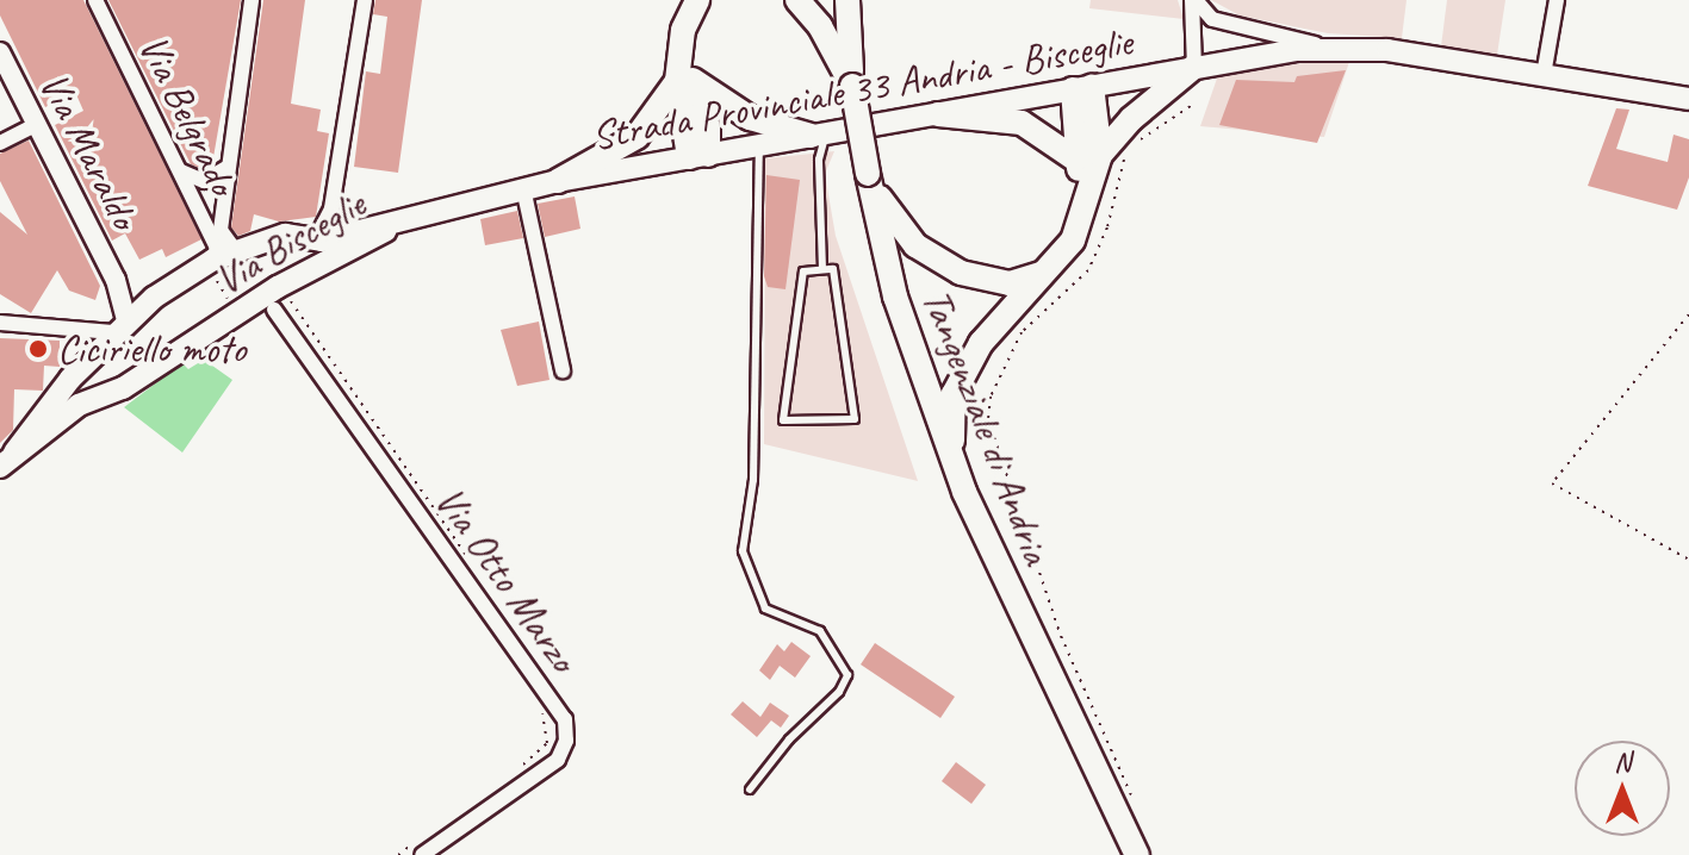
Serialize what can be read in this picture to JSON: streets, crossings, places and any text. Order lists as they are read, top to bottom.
{
  "streets": {
    "main road": ["Strada Provinciale 33 Andria - Bisceglie", "Via Bisceglie", "Tangenziale di Andria"],
    "street": ["Via Belgrado", "Via Maraldo", "Via Otto Marzo"]
  },
  "crossings": [
    ["Strada Provinciale 33 Andria - Bisceglie", "Via Bisceglie"],
    ["Via Belgrado", "Via Bisceglie"],
    ["Via Maraldo", "Via Bisceglie"],
    ["Via Bisceglie", "Via Otto Marzo"]
  ],
  "places": ["Ciciriello moto"],
  "north": "top"
}
